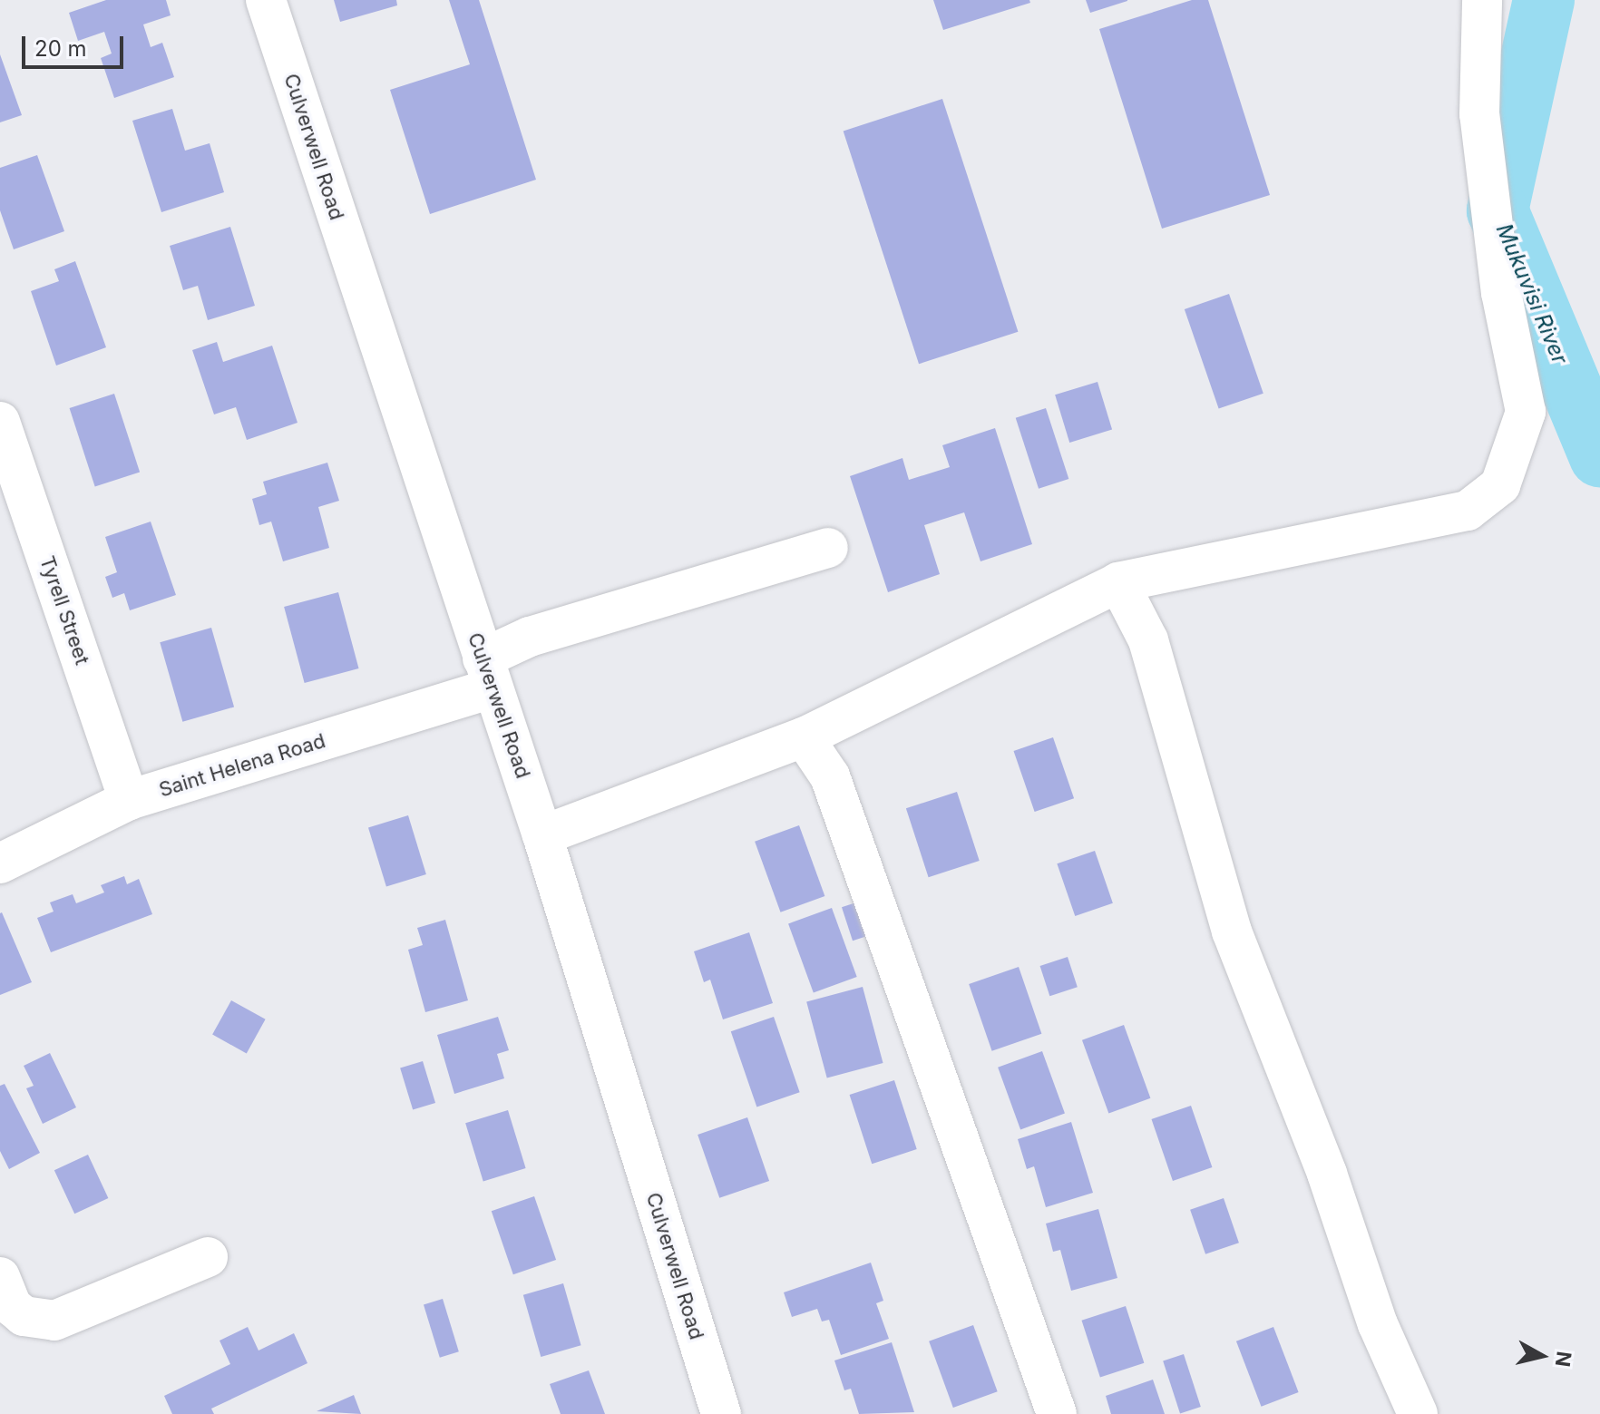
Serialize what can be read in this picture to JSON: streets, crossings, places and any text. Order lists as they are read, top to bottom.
{
  "streets": {
    "street": ["Culverwell Road", "Tyrell Street", "Saint Helena Road"]
  },
  "crossings": [
    ["Culverwell Road", "Saint Helena Road"],
    ["Tyrell Street", "Saint Helena Road"]
  ],
  "water": ["Mukuvisi River"],
  "scale_bar": "20 m",
  "north": "right"
}
